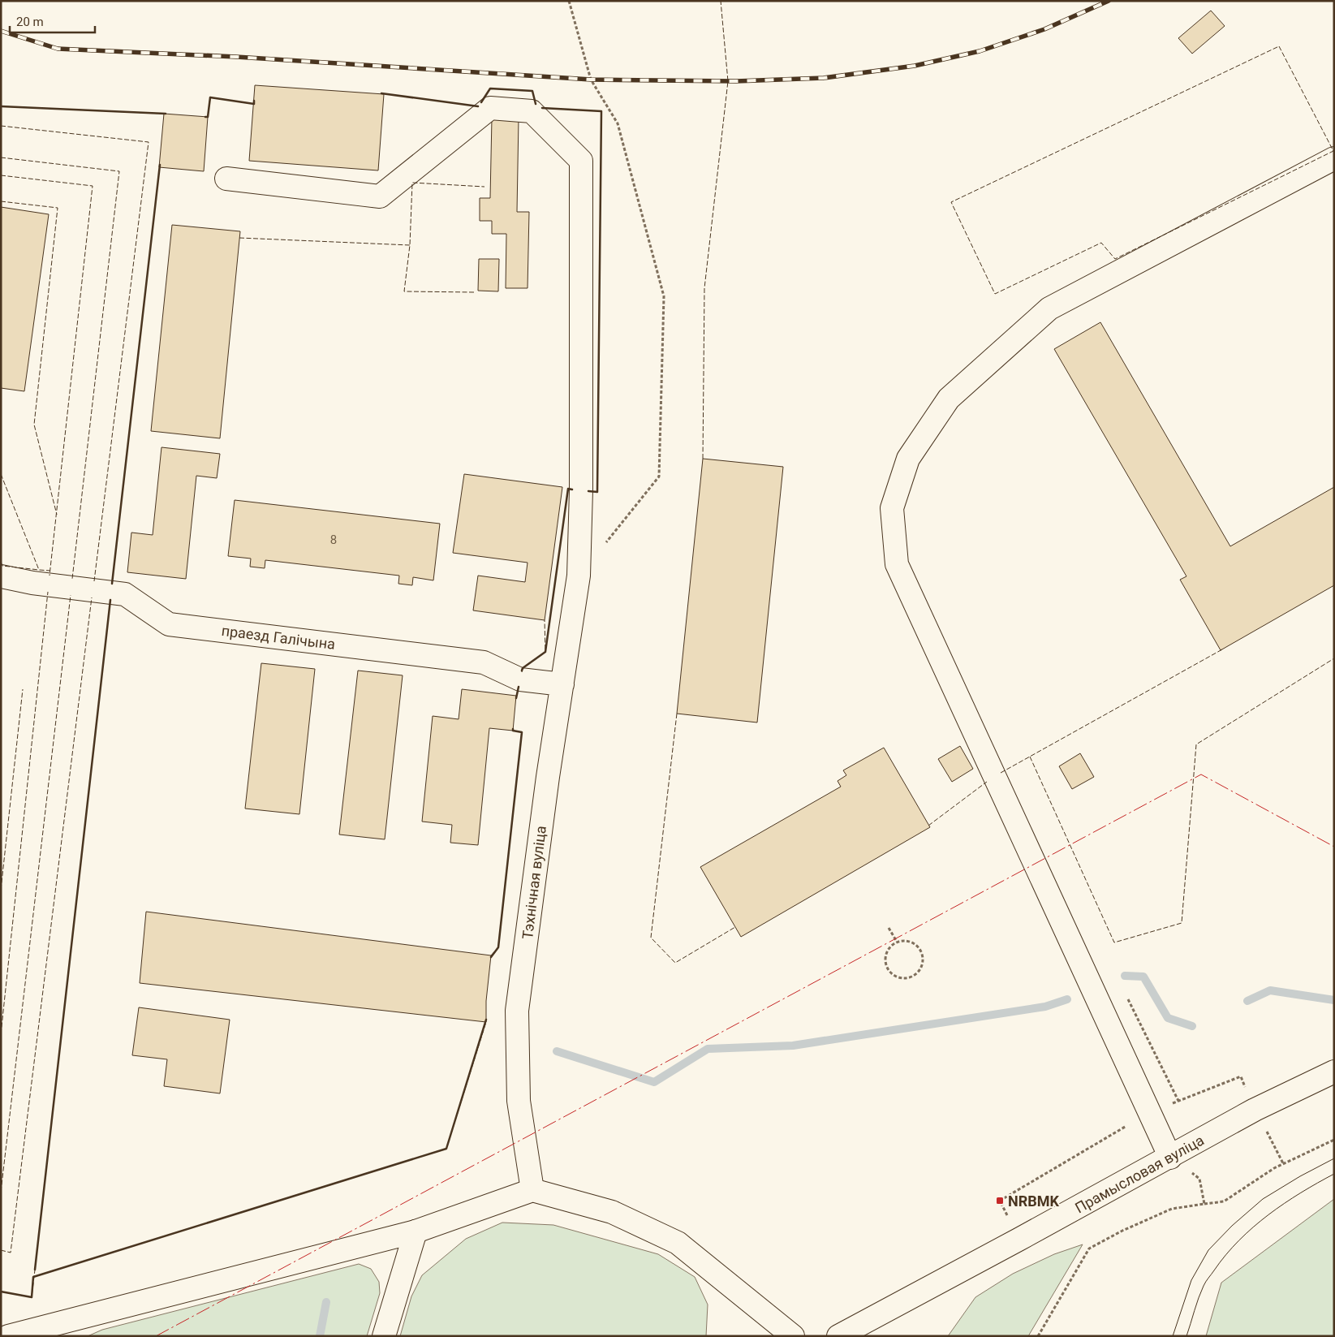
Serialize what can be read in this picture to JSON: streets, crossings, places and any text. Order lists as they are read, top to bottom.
{
  "streets": {
    "main road": ["праезд Галічына", "Тэхнічная вуліца", "Прамысловая вуліца"]
  },
  "crossings": [
    ["праезд Галічына", "Тэхнічная вуліца"]
  ],
  "places": {
    "transit": ["NRBMK"]
  },
  "house_numbers": ["8"],
  "scale_bar": "20 m"
}
